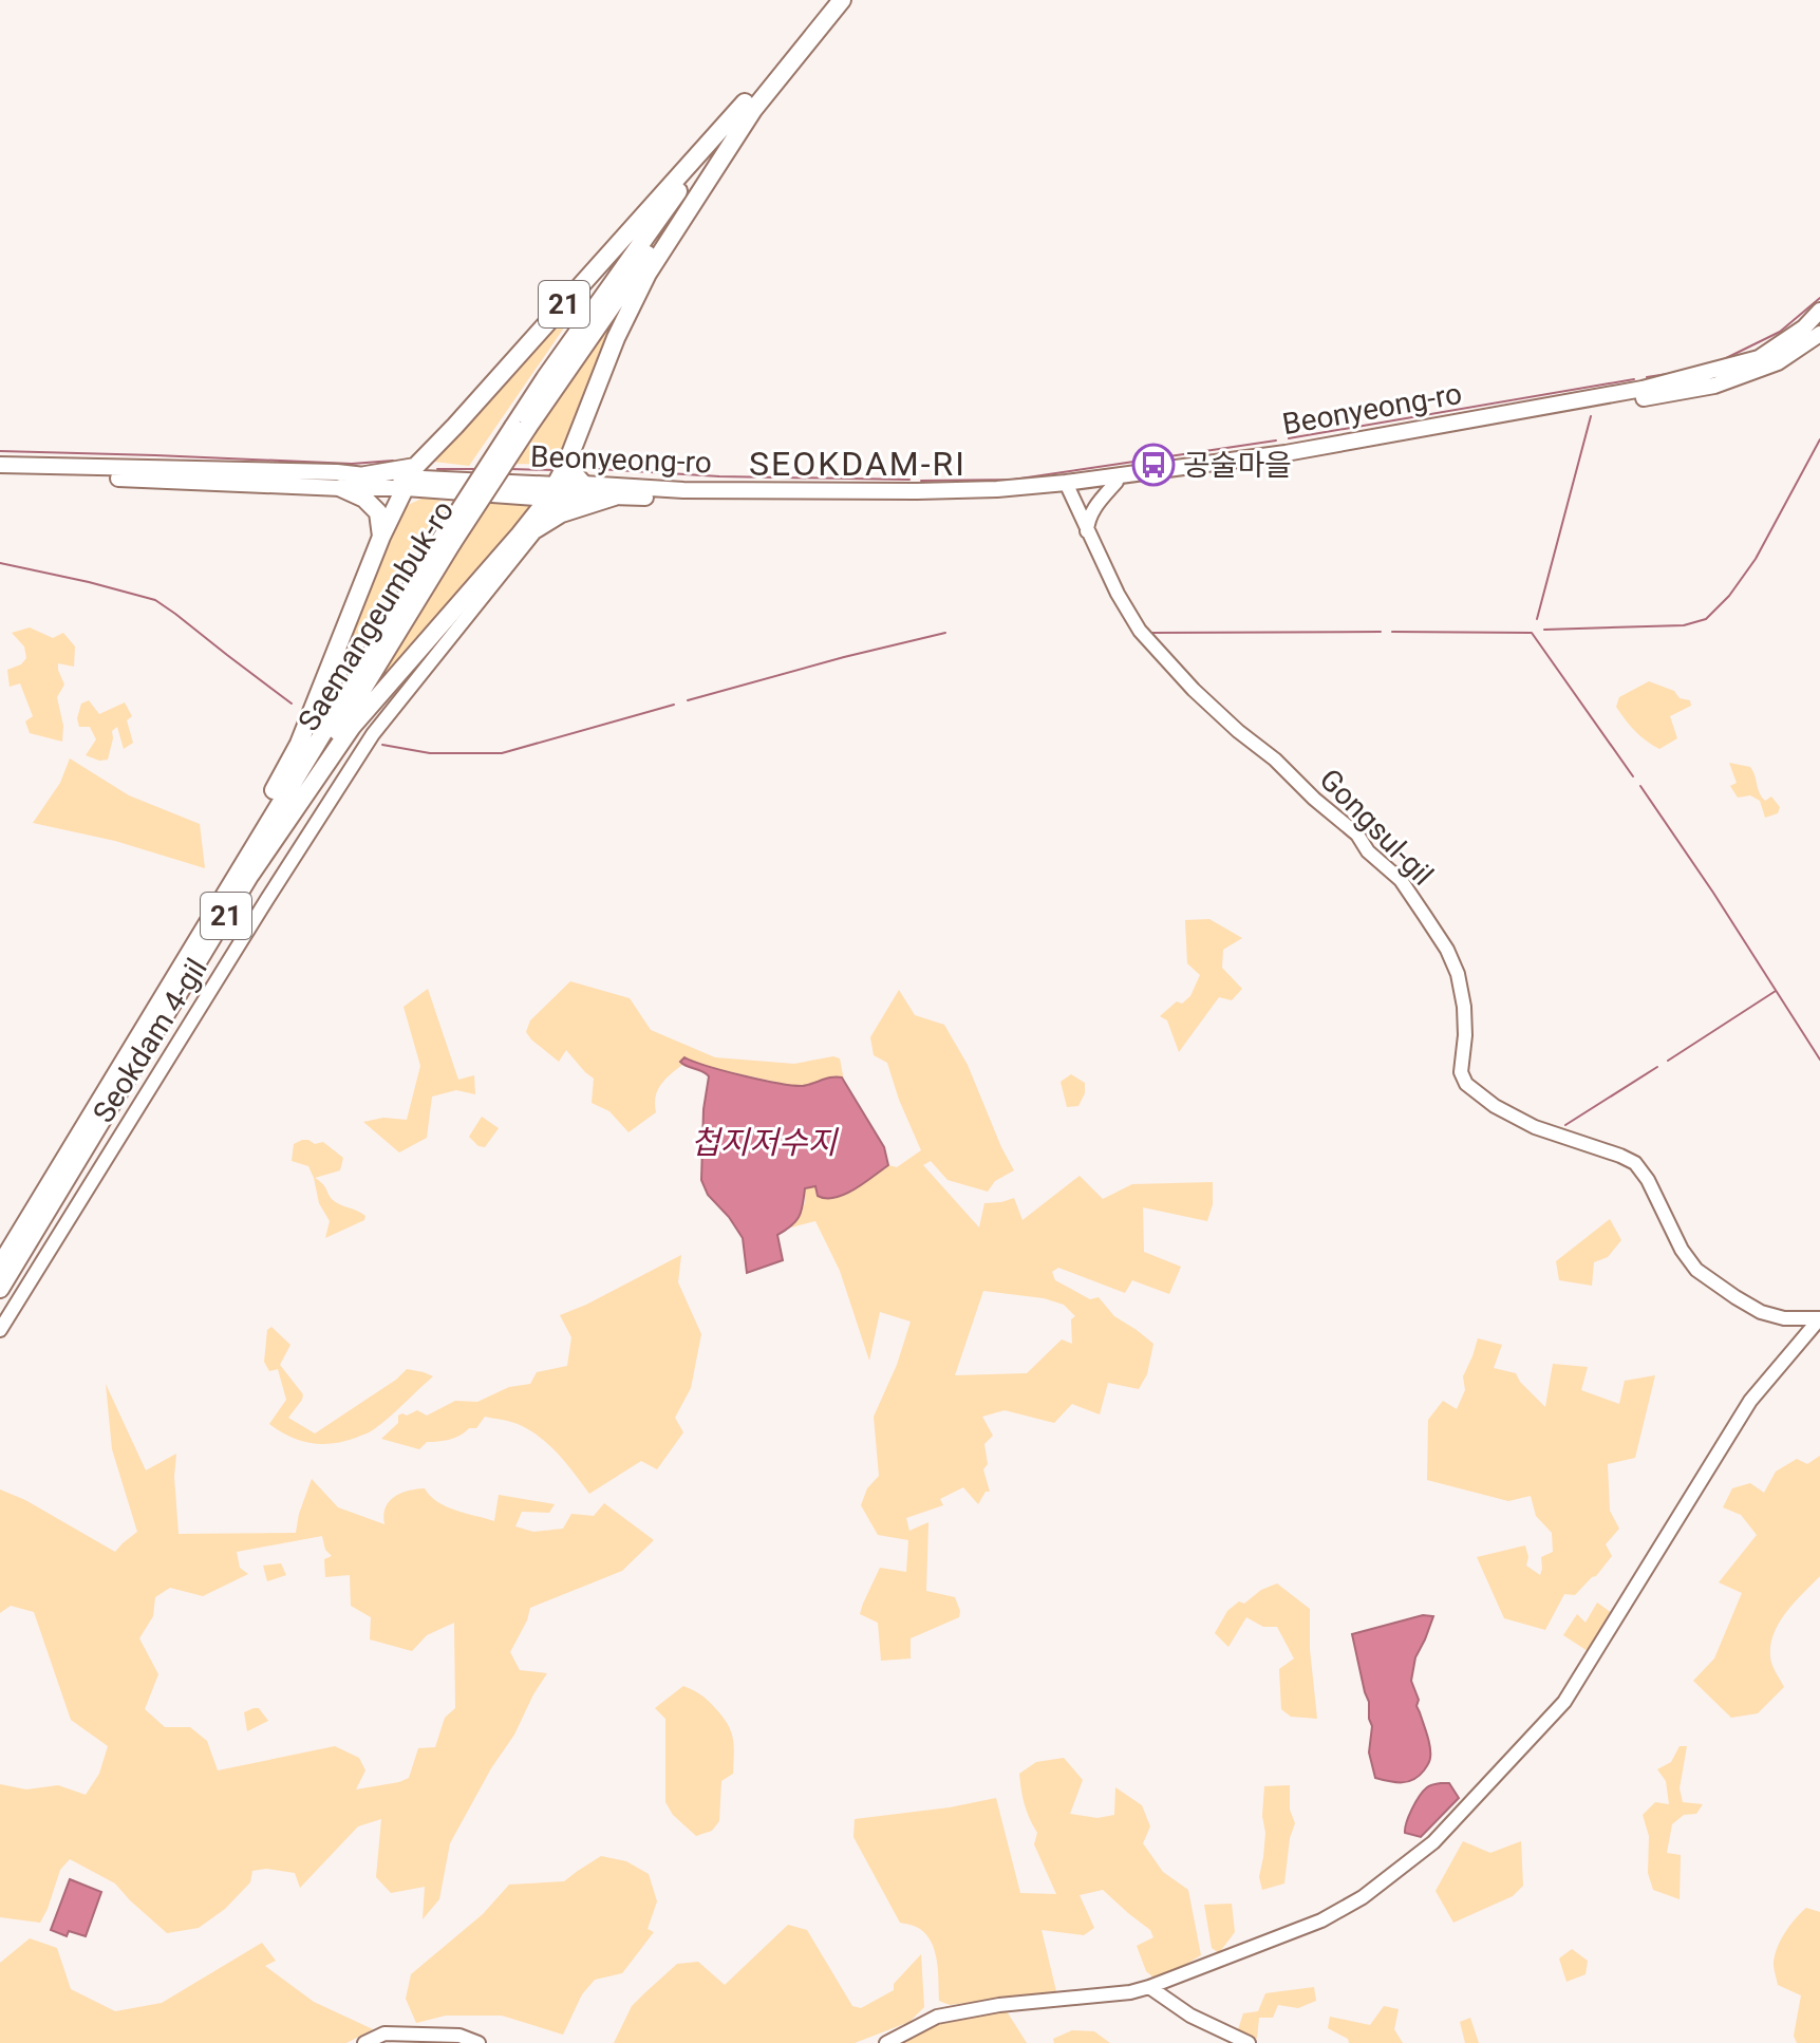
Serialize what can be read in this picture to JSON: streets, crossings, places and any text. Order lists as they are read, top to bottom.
{
  "streets": {
    "highway": ["21", "Saemangeumbuk-ro"],
    "main road": ["Beonyeong-ro"],
    "street": ["Gongsul-gil", "Seokdam 4-gil"]
  },
  "crossings": [
    ["21", "Beonyeong-ro"],
    ["21", "Saemangeumbuk-ro"],
    ["Beonyeong-ro", "Gongsul-gil"],
    ["Beonyeong-ro", "Seokdam 4-gil"]
  ],
  "districts": ["SEOKDAM-RI"],
  "water": ["첩지저수지"],
  "places": {
    "bus stop": ["공술마을"]
  }
}
